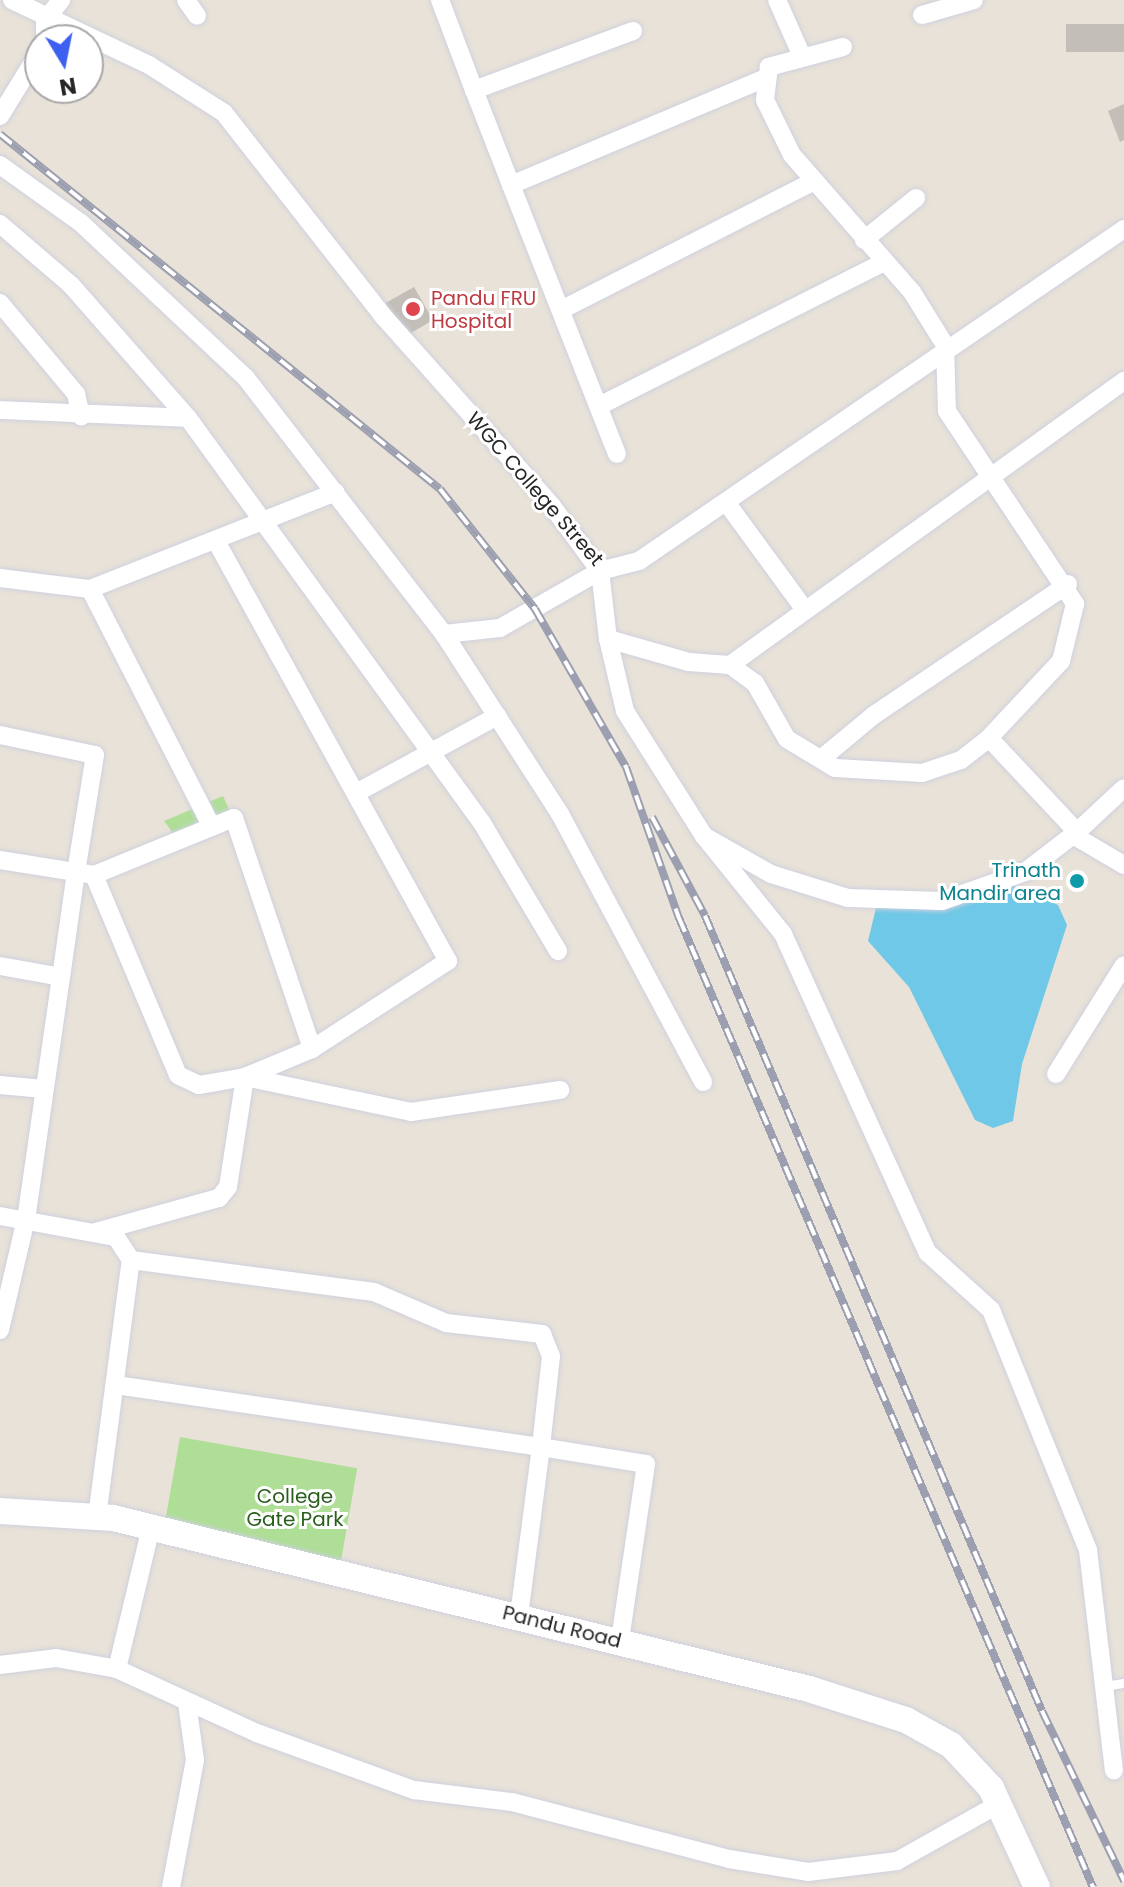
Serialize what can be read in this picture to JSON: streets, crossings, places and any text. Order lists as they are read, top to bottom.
{
  "streets": {
    "street": ["WGC College Street", "Pandu Road"]
  },
  "parks": ["College Gate Park"],
  "places": ["Pandu FRU Hospital", "Trinath Mandir area"],
  "north": "bottom"
}
